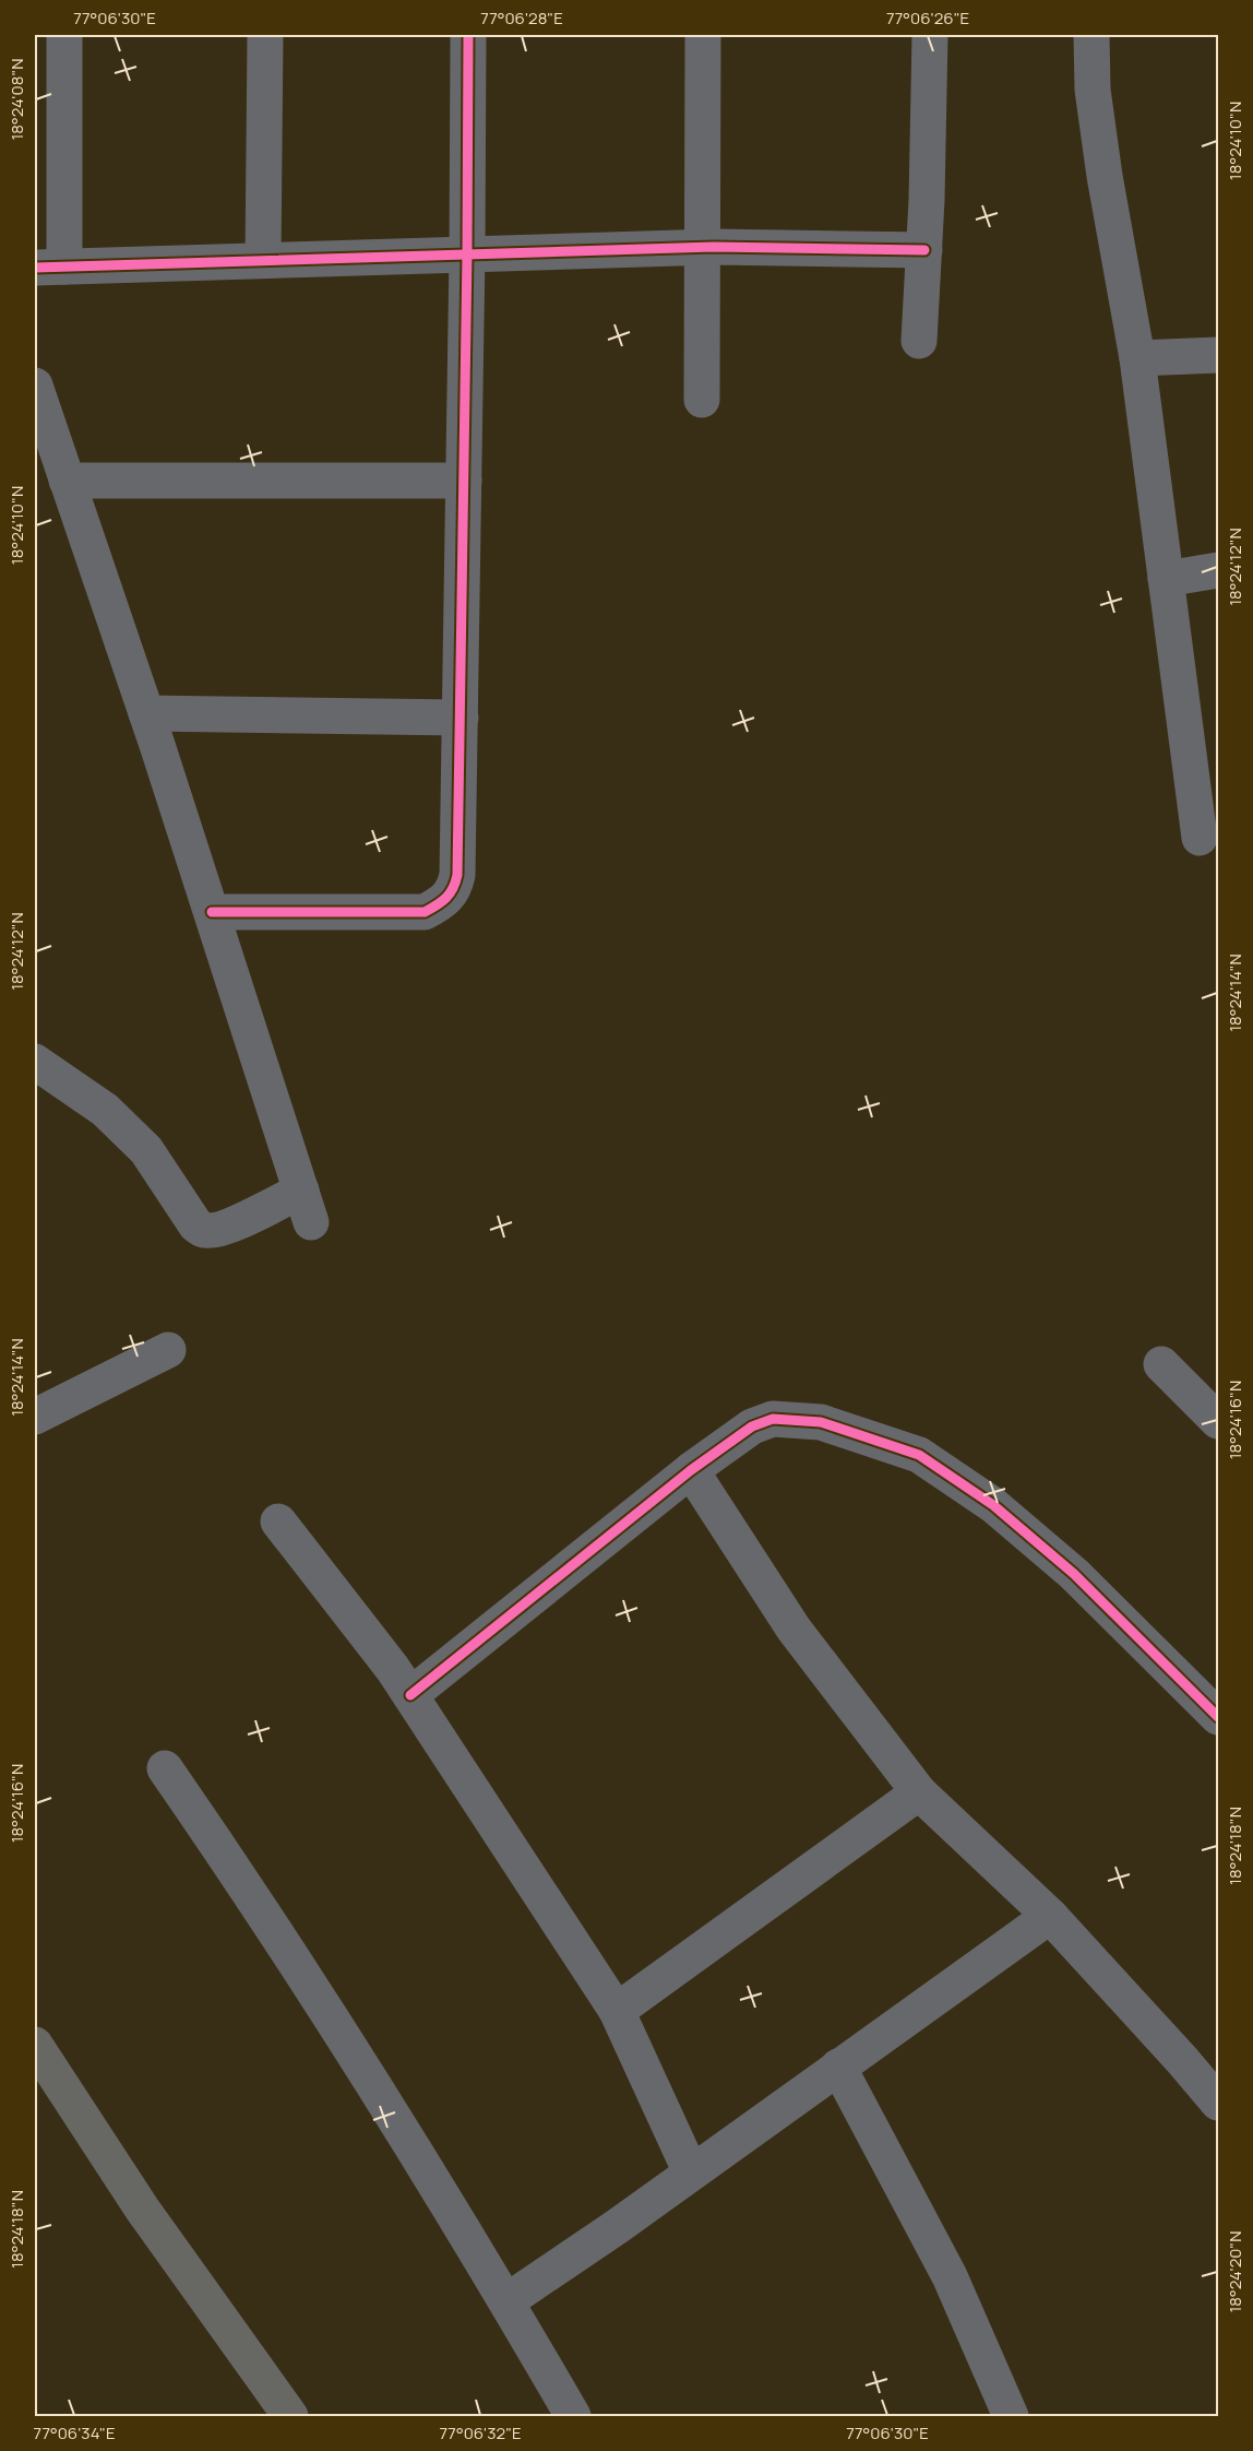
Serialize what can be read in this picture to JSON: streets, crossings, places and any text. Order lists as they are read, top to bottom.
{
  "coordinates": [
    "77°06'30\"E",
    "77°06'28\"E",
    "77°06'26\"E",
    "18°24'08\"N",
    "18°24'10\"N",
    "18°24'12\"N",
    "18°24'14\"N",
    "18°24'16\"N",
    "18°24'18\"N",
    "18°24'20\"N",
    "77°06'34\"E",
    "77°06'32\"E"
  ]
}
